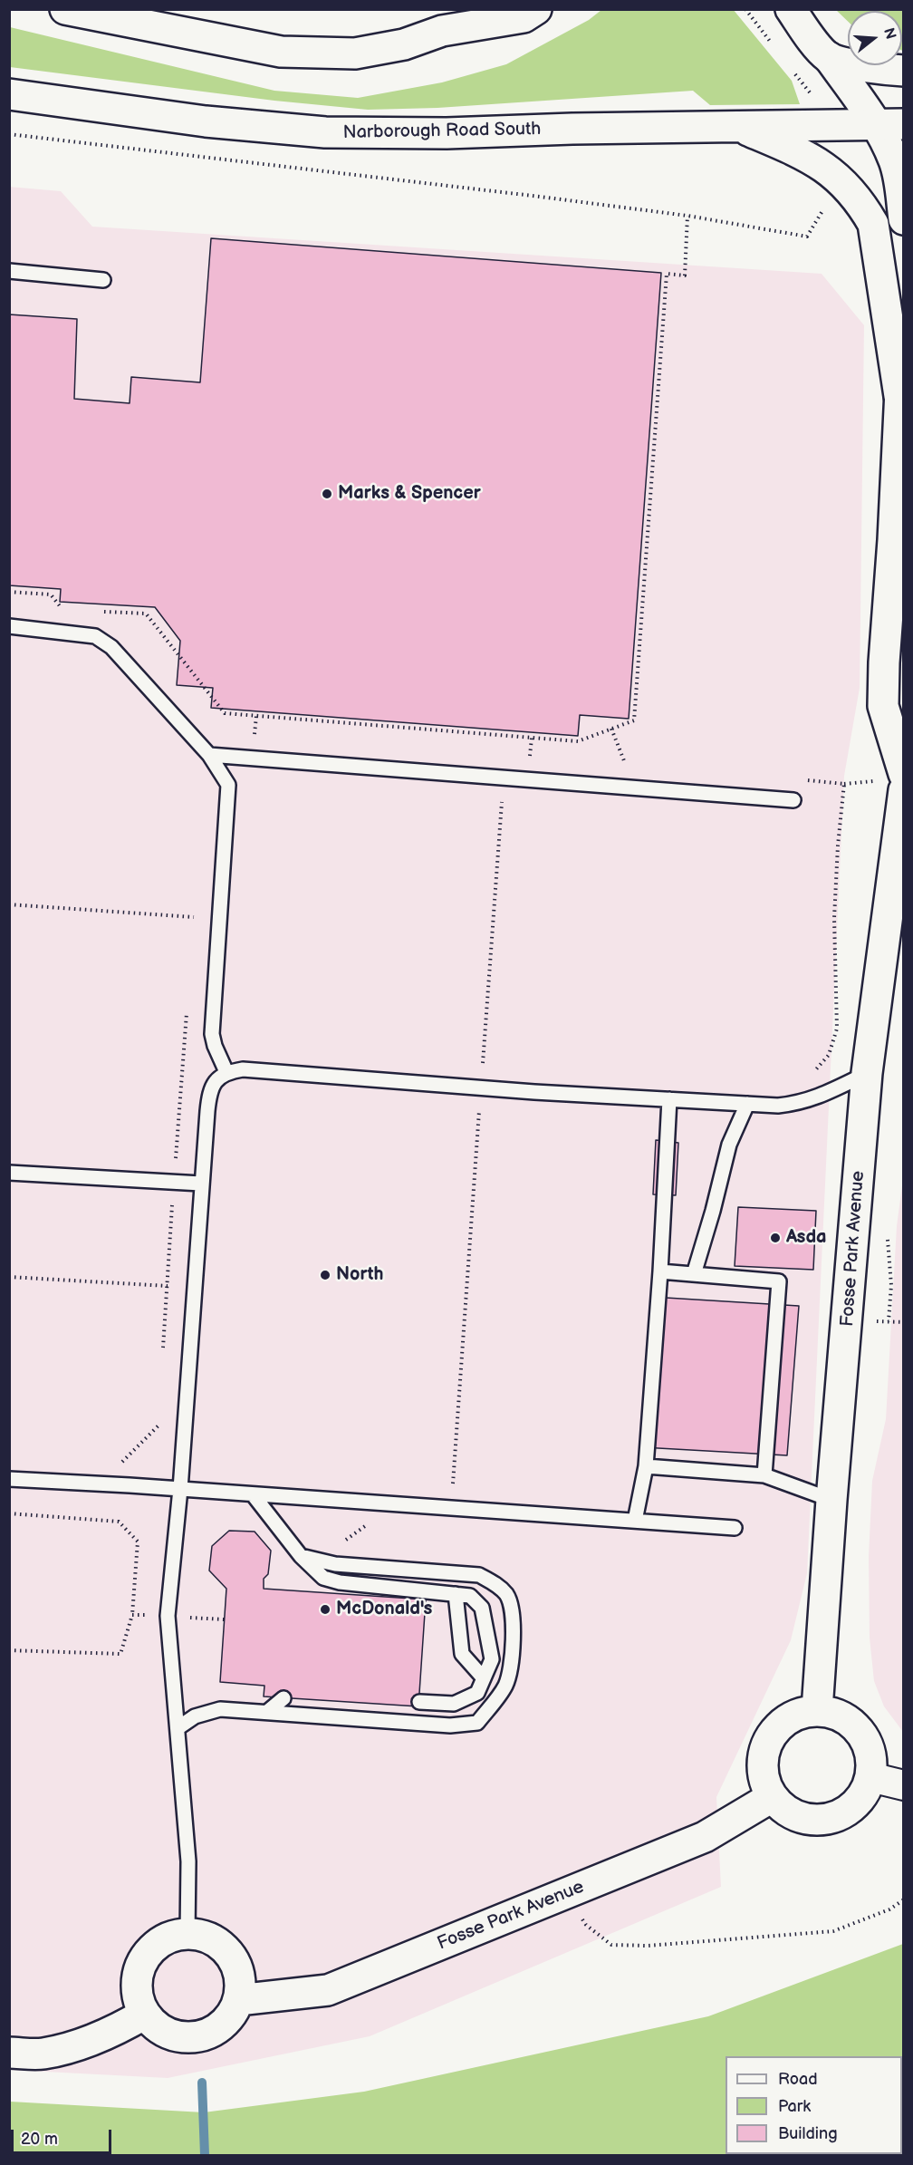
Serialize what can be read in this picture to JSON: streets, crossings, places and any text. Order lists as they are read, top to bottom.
{
  "streets": {
    "main road": ["Narborough Road South", "Fosse Park Avenue"]
  },
  "places": [
    "Marks & Spencer",
    "Asda",
    "North",
    "McDonald's"
  ],
  "legend": ["Road", "Park", "Building"],
  "scale_bar": "20 m",
  "north": "right"
}
